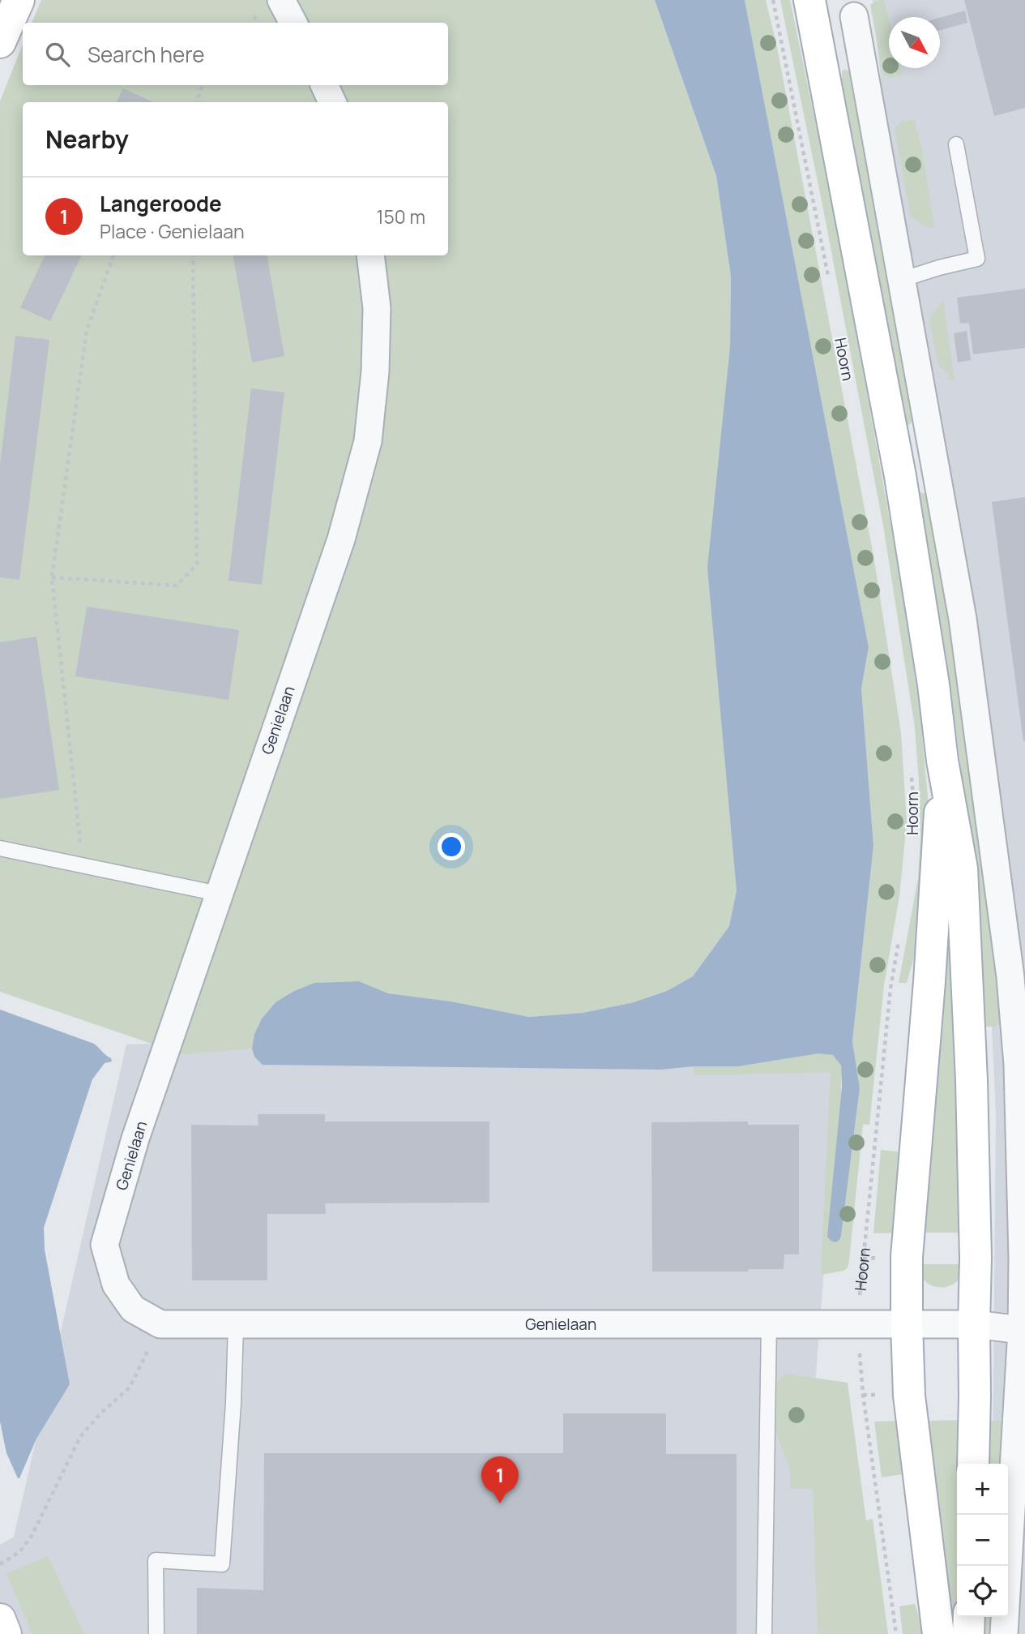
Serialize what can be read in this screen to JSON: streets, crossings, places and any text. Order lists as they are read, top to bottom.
{
  "streets": {
    "main road": ["Hoorn"],
    "street": ["Genielaan"]
  },
  "crossings": [
    ["Hoorn", "Genielaan"]
  ],
  "north": "bottom right",
  "page": {
    "search": "Search here",
    "heading": "Nearby",
    "list": [
      {
        "mark": "1",
        "name": "Langeroode",
        "note": "Place · Genielaan",
        "value": "150 m"
      }
    ],
    "pins": "1",
    "map_buttons": ["+", "−"]
  }
}
